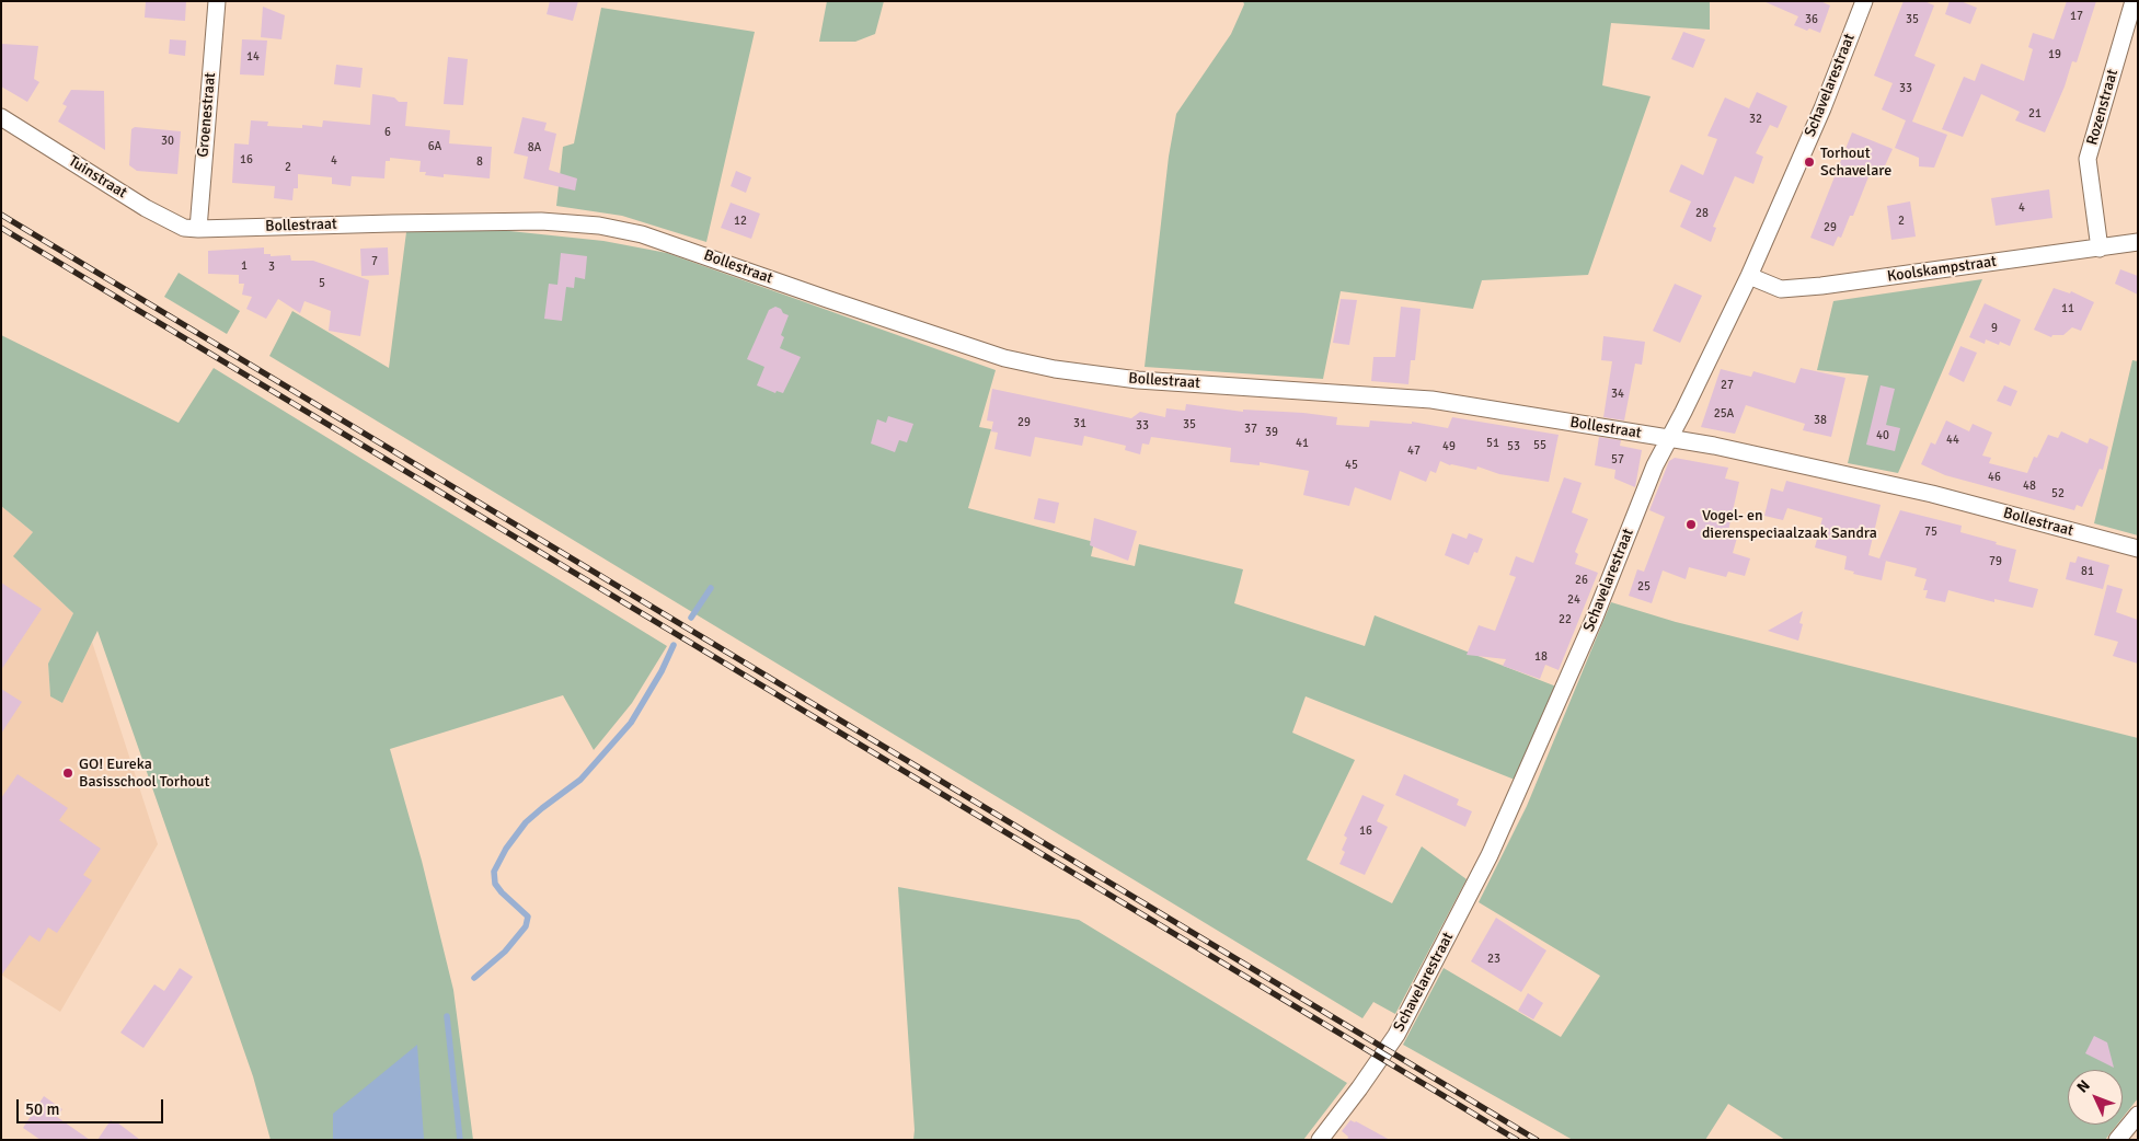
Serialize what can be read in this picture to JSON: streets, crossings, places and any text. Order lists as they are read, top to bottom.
{
  "streets": {
    "street": [
      "Schavelarestraat",
      "Rozenstraat",
      "Groenestraat",
      "Tuinstraat",
      "Bollestraat",
      "Koolskampstraat"
    ]
  },
  "crossings": [
    ["Schavelarestraat", "Bollestraat"],
    ["Schavelarestraat", "Koolskampstraat"],
    ["Rozenstraat", "Koolskampstraat"],
    ["Groenestraat", "Tuinstraat"],
    ["Groenestraat", "Bollestraat"],
    ["Tuinstraat", "Bollestraat"]
  ],
  "places": ["Torhout Schavelare", "Vogel- en dierenspeciaalzaak Sandra", "GO! Eureka Basisschool Torhout"],
  "house_numbers": [
    "17",
    "36",
    "35",
    "19",
    "14",
    "33",
    "21",
    "32",
    "6",
    "30",
    "6A",
    "8A",
    "16",
    "4",
    "8",
    "2",
    "4",
    "28",
    "12",
    "2",
    "29",
    "7",
    "1",
    "3",
    "5",
    "11",
    "9",
    "27",
    "34",
    "25A",
    "38",
    "29",
    "31",
    "35",
    "33",
    "37",
    "39",
    "40",
    "44",
    "41",
    "51",
    "55",
    "49",
    "53",
    "47",
    "57",
    "45",
    "46",
    "48",
    "52",
    "75",
    "79",
    "81",
    "26",
    "25",
    "24",
    "22",
    "18",
    "16",
    "23"
  ],
  "scale_bar": "50 m",
  "north": "top left"
}
